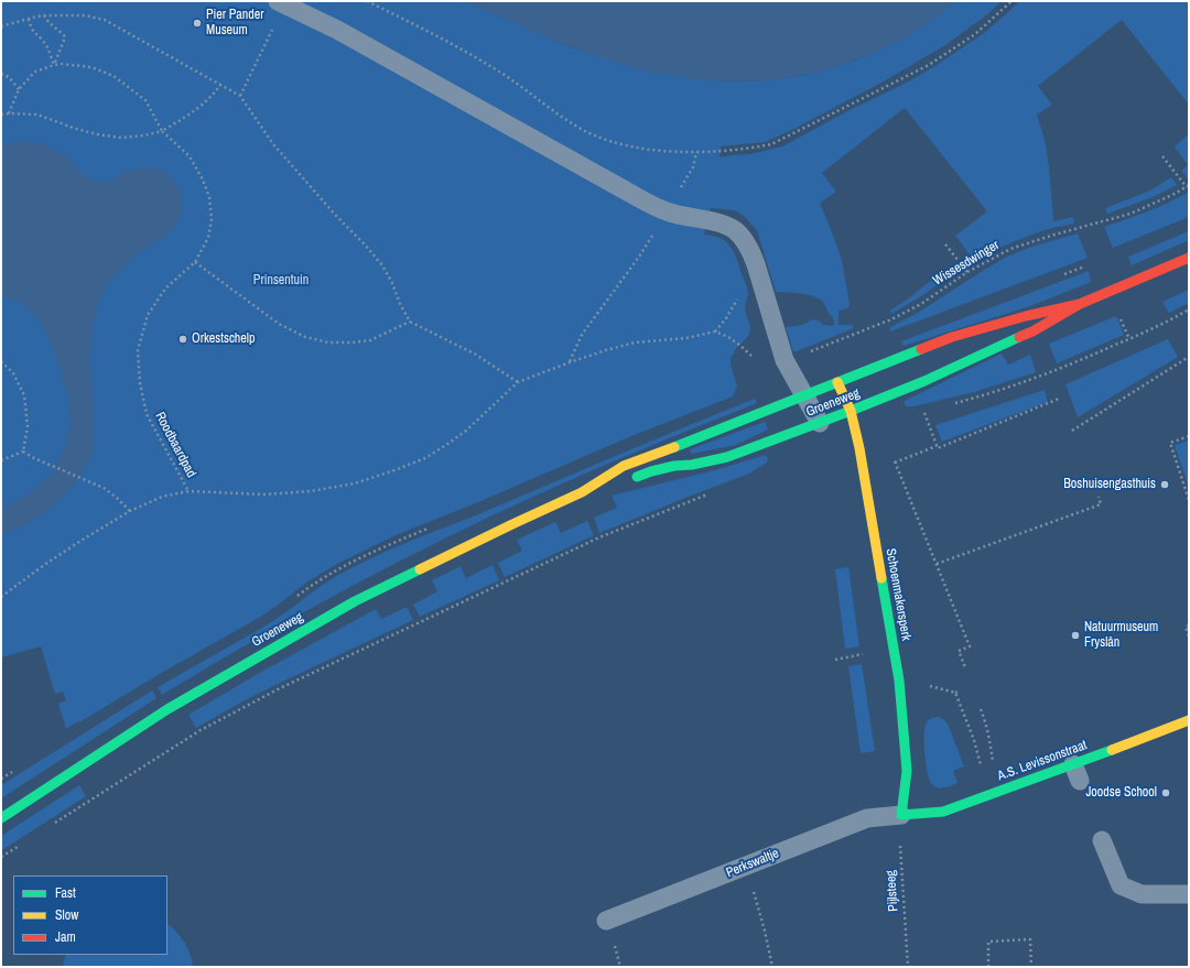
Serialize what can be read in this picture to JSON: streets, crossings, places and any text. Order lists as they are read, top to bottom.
{
  "streets": {
    "main road": ["Groeneweg", "Schoenmakersperk", "A.S. Levissonstraat"],
    "lane": ["Perkswaltje"],
    "path": ["Wissesdwinger", "Roodbaardpad", "Pijlsteeg"]
  },
  "crossings": [
    ["Groeneweg", "Schoenmakersperk"],
    ["Schoenmakersperk", "A.S. Levissonstraat"],
    ["Schoenmakersperk", "Perkswaltje"],
    ["Schoenmakersperk", "Pijlsteeg"],
    ["A.S. Levissonstraat", "Perkswaltje"],
    ["A.S. Levissonstraat", "Pijlsteeg"],
    ["Perkswaltje", "Pijlsteeg"]
  ],
  "parks": ["Prinsentuin"],
  "places": [
    "Pier Pander Museum",
    "Orkestschelp",
    "Boshuisengasthuis",
    "Natuurmuseum Fryslân",
    "Joodse School"
  ],
  "legend": ["Fast", "Slow", "Jam"]
}
